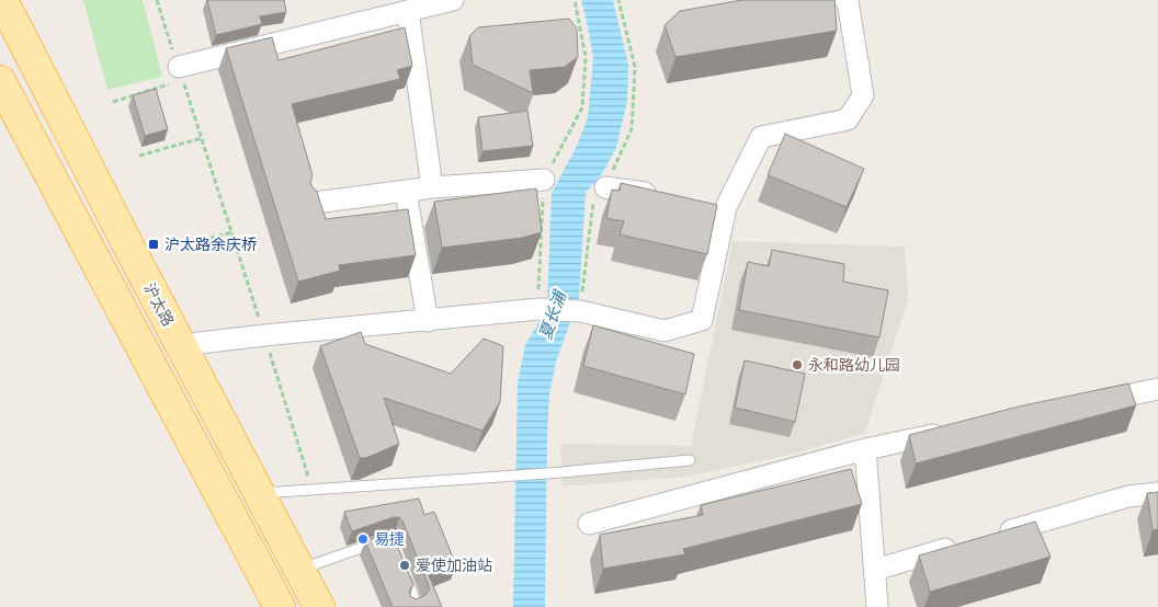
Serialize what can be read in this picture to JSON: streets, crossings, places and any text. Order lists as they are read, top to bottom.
{
  "streets": {
    "main road": ["沪太路"]
  },
  "water": ["夏长浦"],
  "places": {
    "transit": ["沪太路余庆桥"],
    "other": ["永和路幼儿园", "易捷", "爱使加油站"]
  }
}
